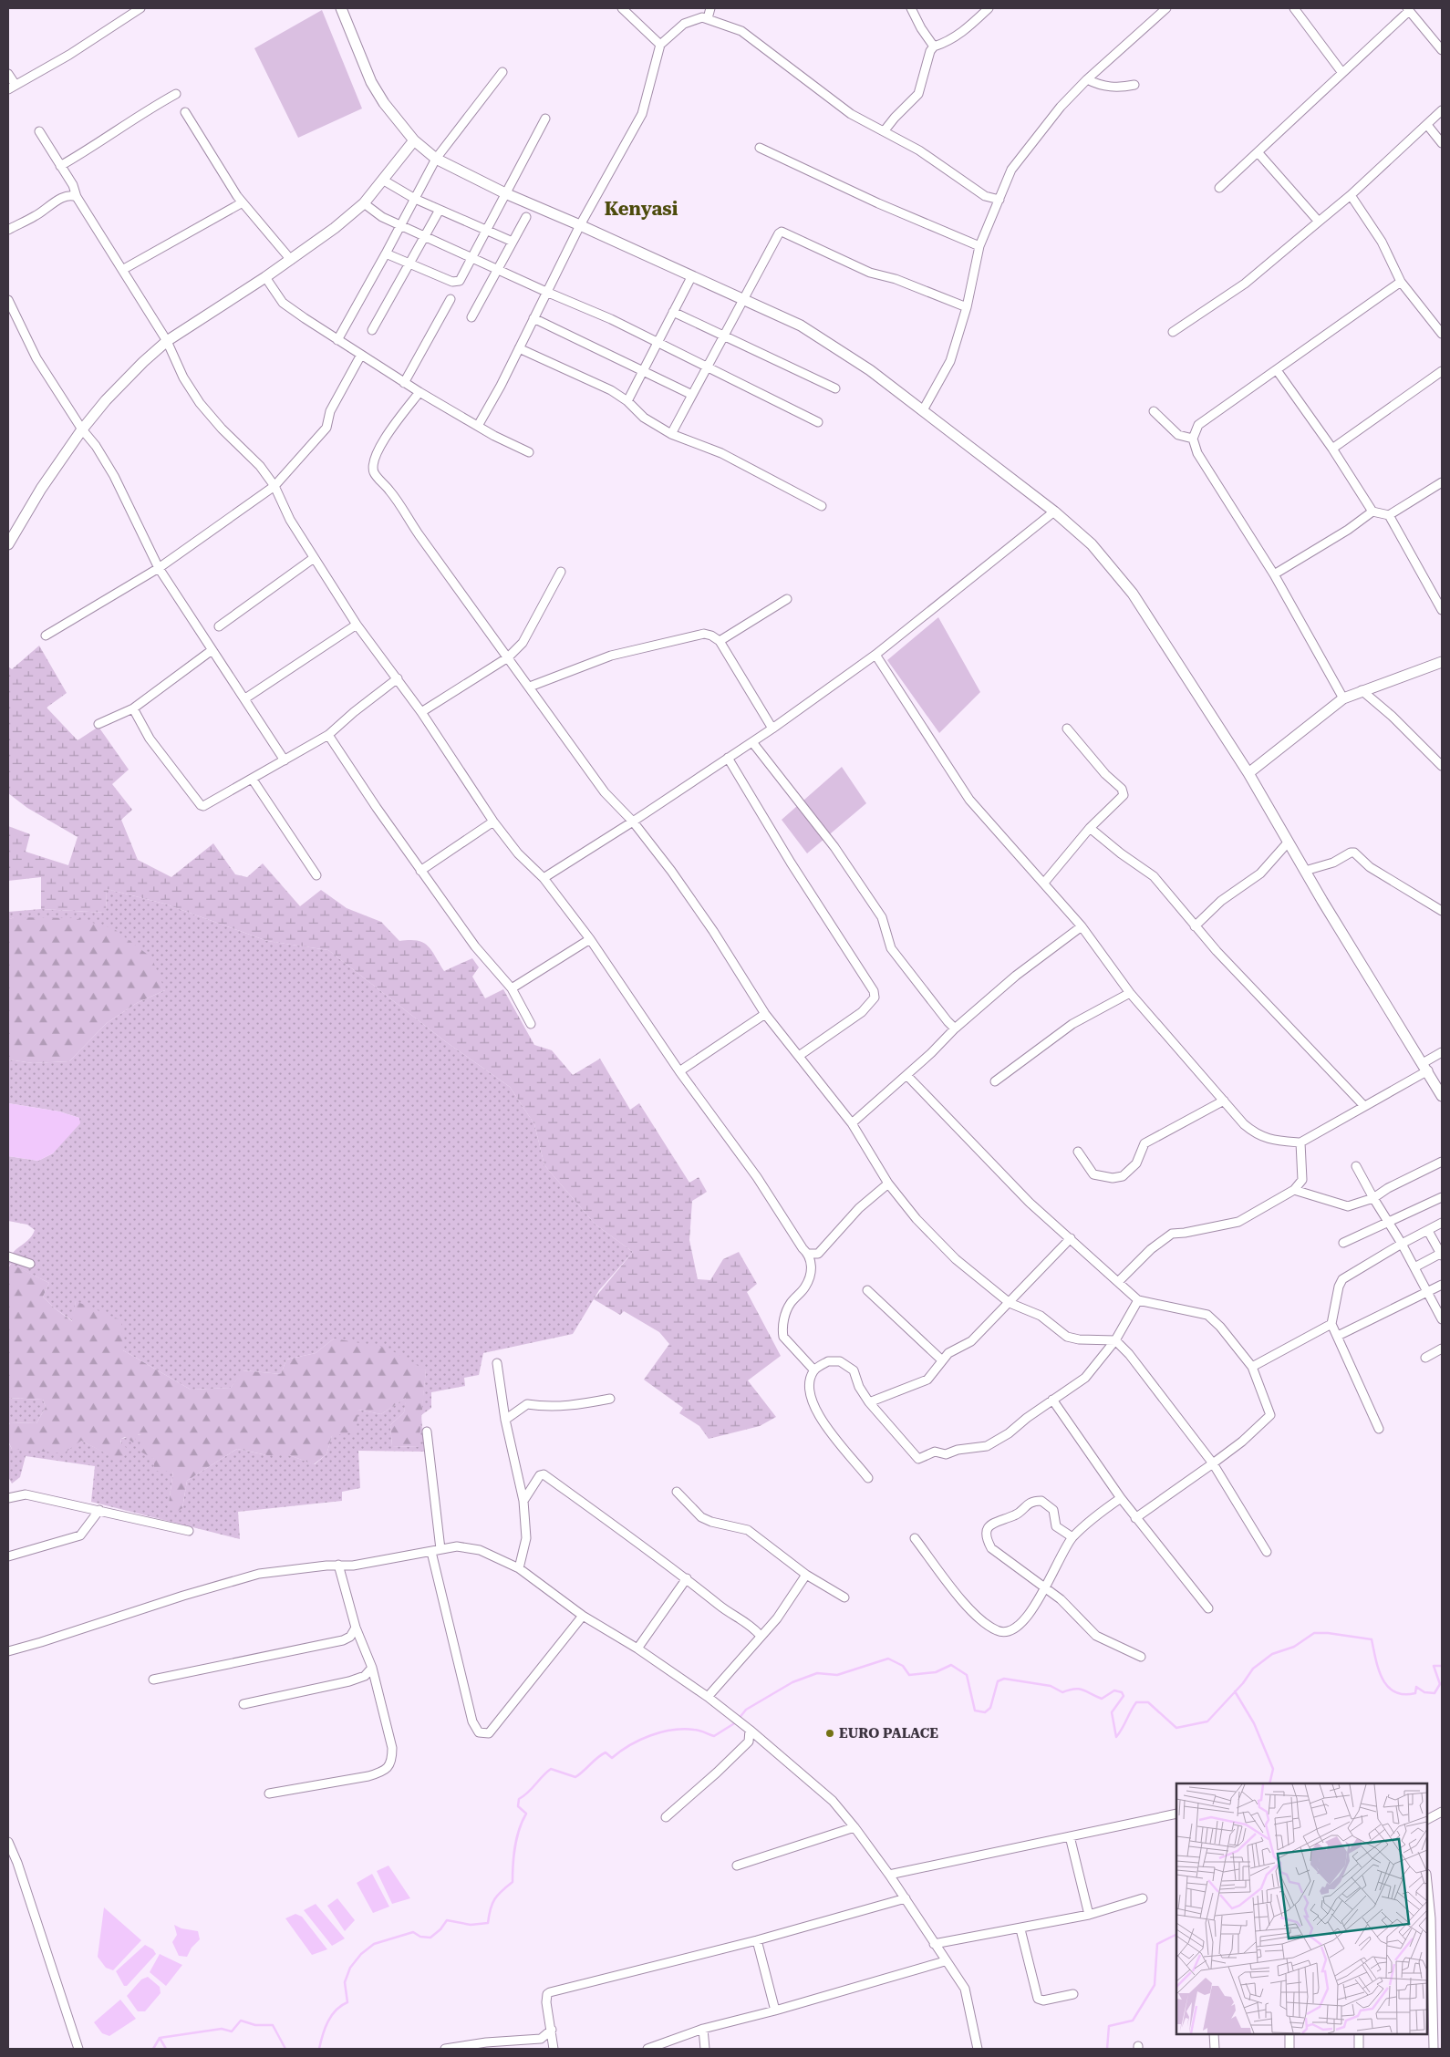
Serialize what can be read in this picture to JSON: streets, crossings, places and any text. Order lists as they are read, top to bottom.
{
  "districts": ["Kenyasi"],
  "places": ["EURO PALACE"]
}
